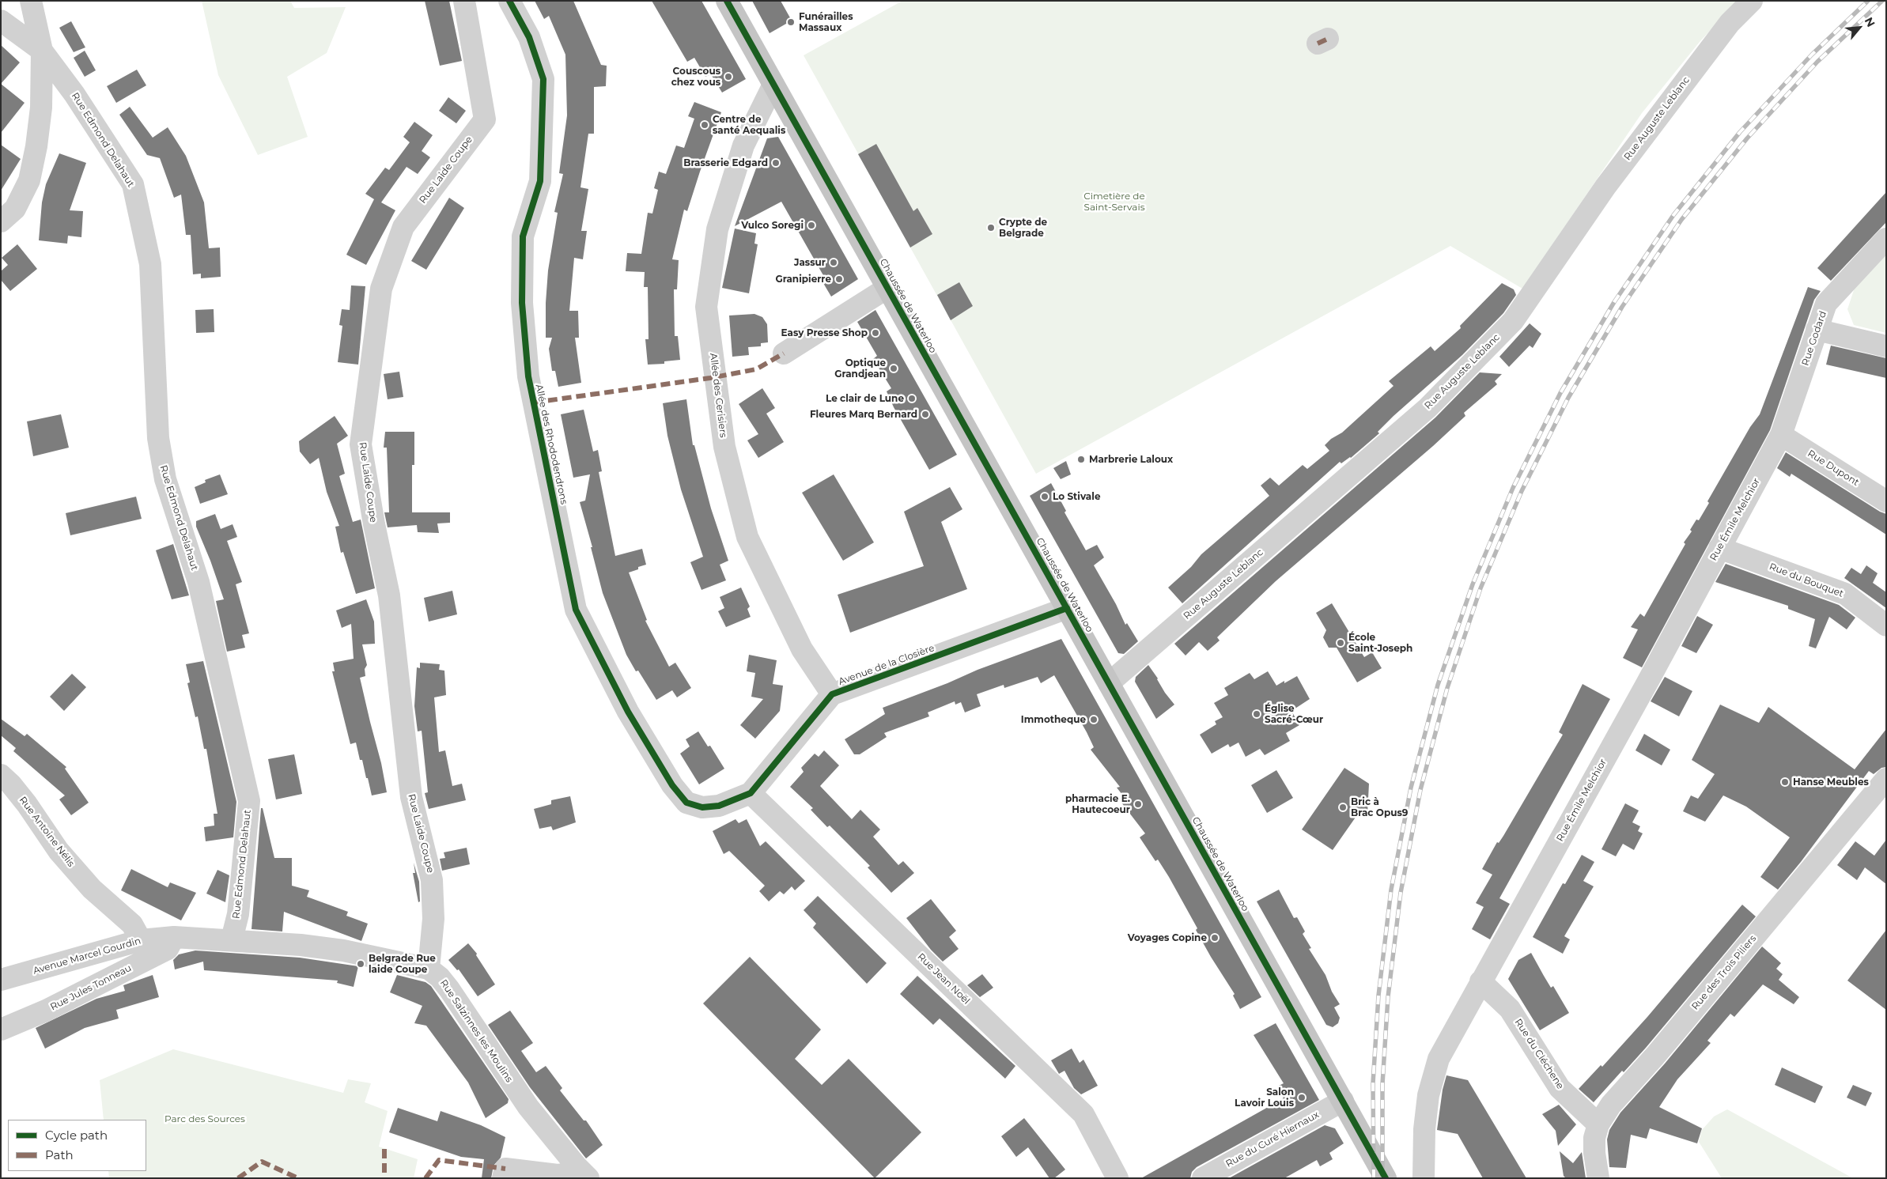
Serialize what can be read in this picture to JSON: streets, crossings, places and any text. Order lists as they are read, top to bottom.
{
  "streets": {
    "main road": ["Chaussée de Waterloo"],
    "street": [
      "Rue Auguste Leblanc",
      "Rue Edmond Delahaut",
      "Rue Laide Coupe",
      "Rue Godard",
      "Allée des Cerisiers",
      "Allée des Rhododendrons",
      "Rue Dupont",
      "Rue Émile Melchior",
      "Rue du Bouquet",
      "Avenue de la Closière",
      "Rue Antoine Nélis",
      "Avenue Marcel Gourdin",
      "Rue des Trois Piliers",
      "Rue Jean Noël",
      "Rue Jules Tonneau",
      "Rue Salzinnes les Moulins",
      "Rue du Cléchene",
      "Rue du Curé Hiernaux"
    ]
  },
  "crossings": [
    ["Rue Auguste Leblanc", "Chaussée de Waterloo"],
    ["Rue Edmond Delahaut", "Rue Salzinnes les Moulins"],
    ["Rue Laide Coupe", "Rue Salzinnes les Moulins"],
    ["Chaussée de Waterloo", "Allée des Cerisiers"],
    ["Chaussée de Waterloo", "Avenue de la Closière"],
    ["Chaussée de Waterloo", "Rue du Curé Hiernaux"],
    ["Rue Godard", "Rue Dupont"],
    ["Rue Godard", "Rue Émile Melchior"],
    ["Allée des Cerisiers", "Avenue de la Closière"],
    ["Allée des Rhododendrons", "Avenue de la Closière"],
    ["Allée des Rhododendrons", "Rue Jean Noël"],
    ["Rue Dupont", "Rue Émile Melchior"],
    ["Rue Émile Melchior", "Rue du Bouquet"],
    ["Rue Émile Melchior", "Rue du Cléchene"],
    ["Avenue de la Closière", "Rue Jean Noël"],
    ["Rue Antoine Nélis", "Avenue Marcel Gourdin"],
    ["Avenue Marcel Gourdin", "Rue Jules Tonneau"],
    ["Avenue Marcel Gourdin", "Rue Salzinnes les Moulins"],
    ["Rue des Trois Piliers", "Rue du Cléchene"],
    ["Rue Jules Tonneau", "Rue Salzinnes les Moulins"]
  ],
  "parks": ["Cimetière de Saint-Servais", "Parc des Sources"],
  "places": [
    "Funérailles Massaux",
    "Couscous chez vous",
    "Centre de santé Aequalis",
    "Brasserie Edgard",
    "Vulco Soregi",
    "Crypte de Belgrade",
    "Jassur",
    "Granipierre",
    "Easy Presse Shop",
    "Optique Grandjean",
    "Le clair de Lune",
    "Fleures Marq Bernard",
    "Marbrerie Laloux",
    "Lo Stivale",
    "École Saint-Joseph",
    "Église Sacré-Cœur",
    "Immotheque",
    "Hanse Meubles",
    "pharmacie E. Hautecoeur",
    "Bric à Brac Opus9",
    "Voyages Copine",
    "Belgrade Rue laide Coupe",
    "Salon Lavoir Louis"
  ],
  "legend": ["Cycle path", "Path"],
  "north": "top right"
}
